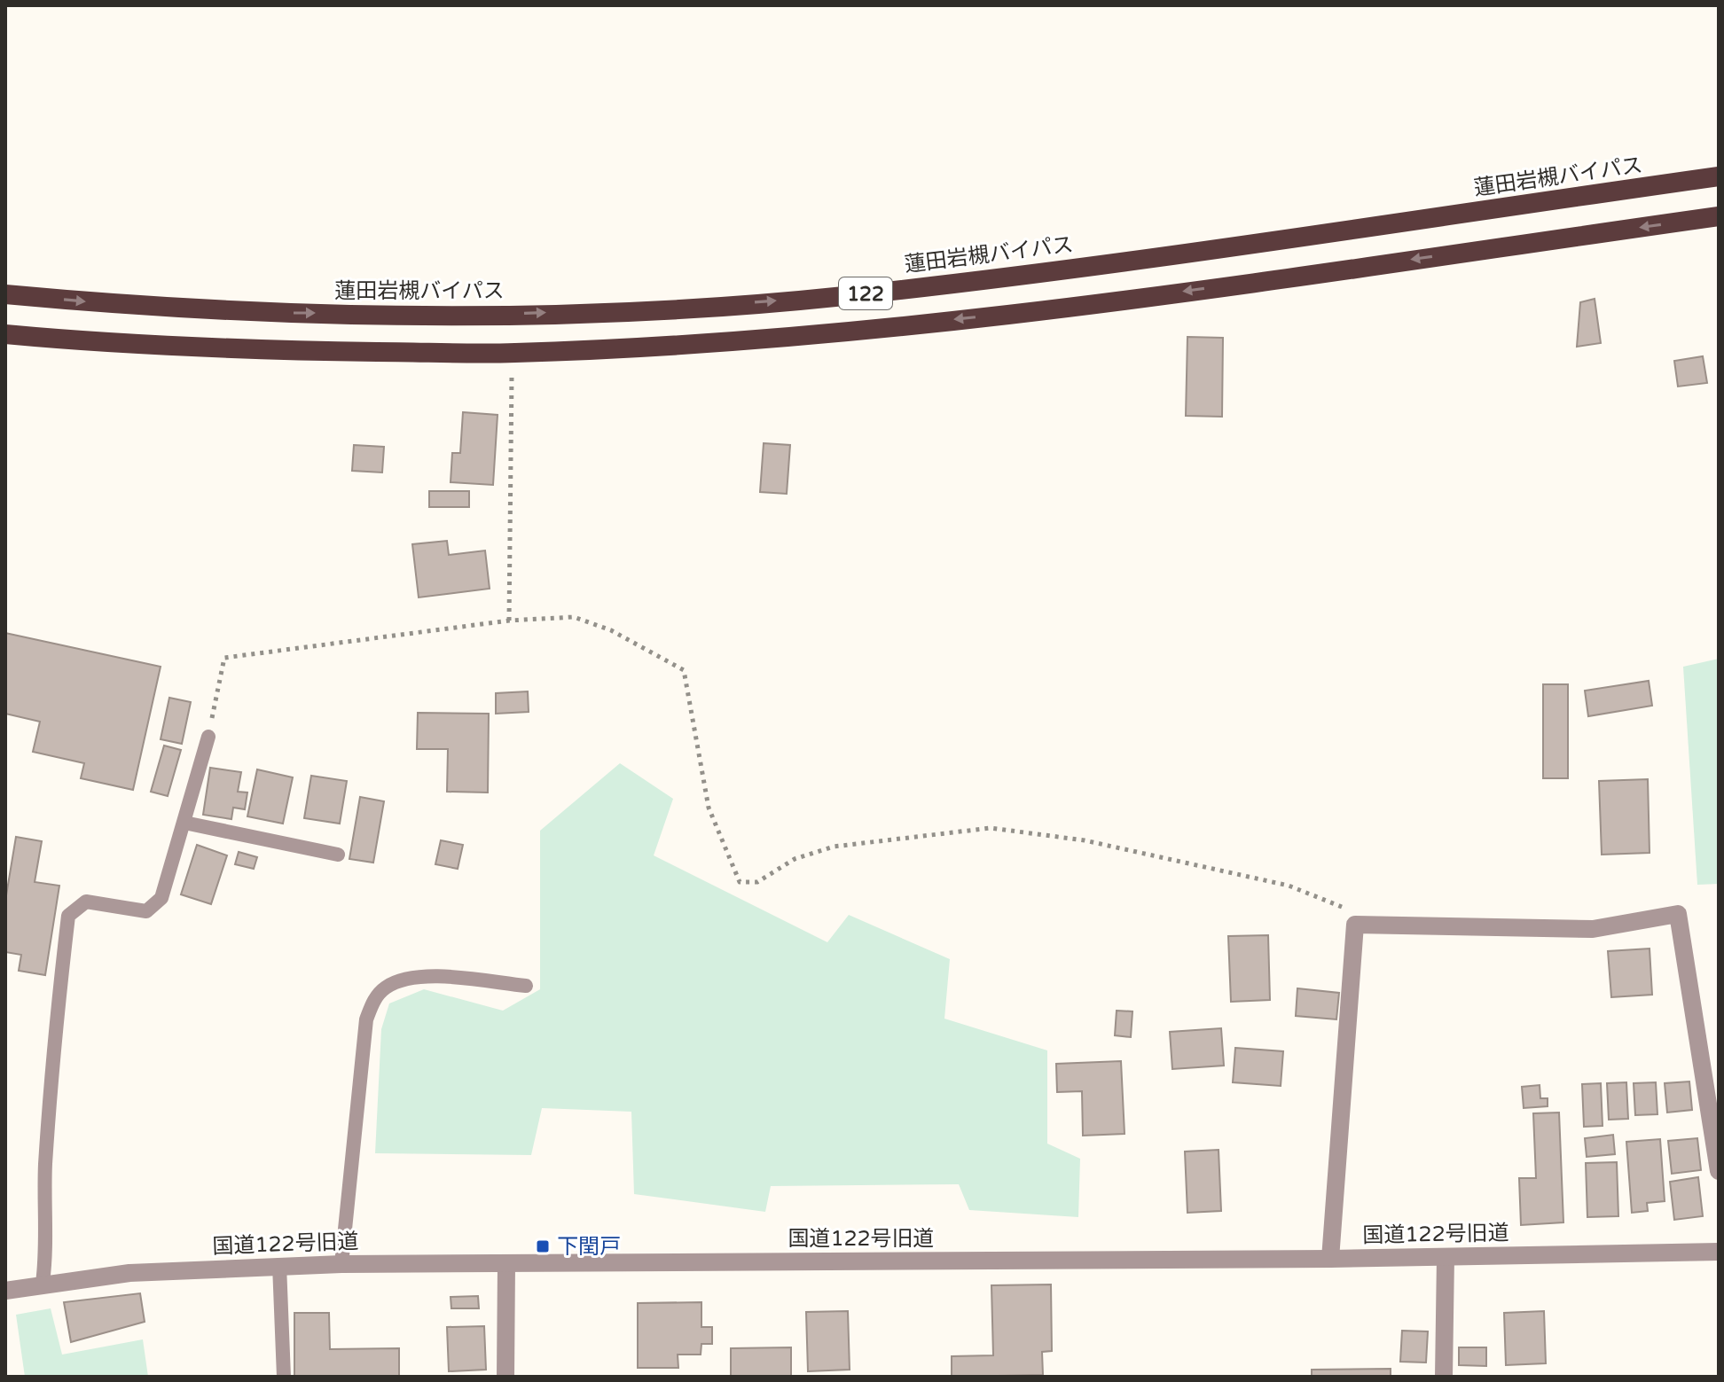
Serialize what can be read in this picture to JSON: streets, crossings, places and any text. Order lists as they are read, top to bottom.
{
  "streets": {
    "highway": ["蓮田岩槻バイパス", "122"],
    "street": ["国道122号旧道"]
  },
  "places": {
    "transit": ["下閏戸"]
  }
}
